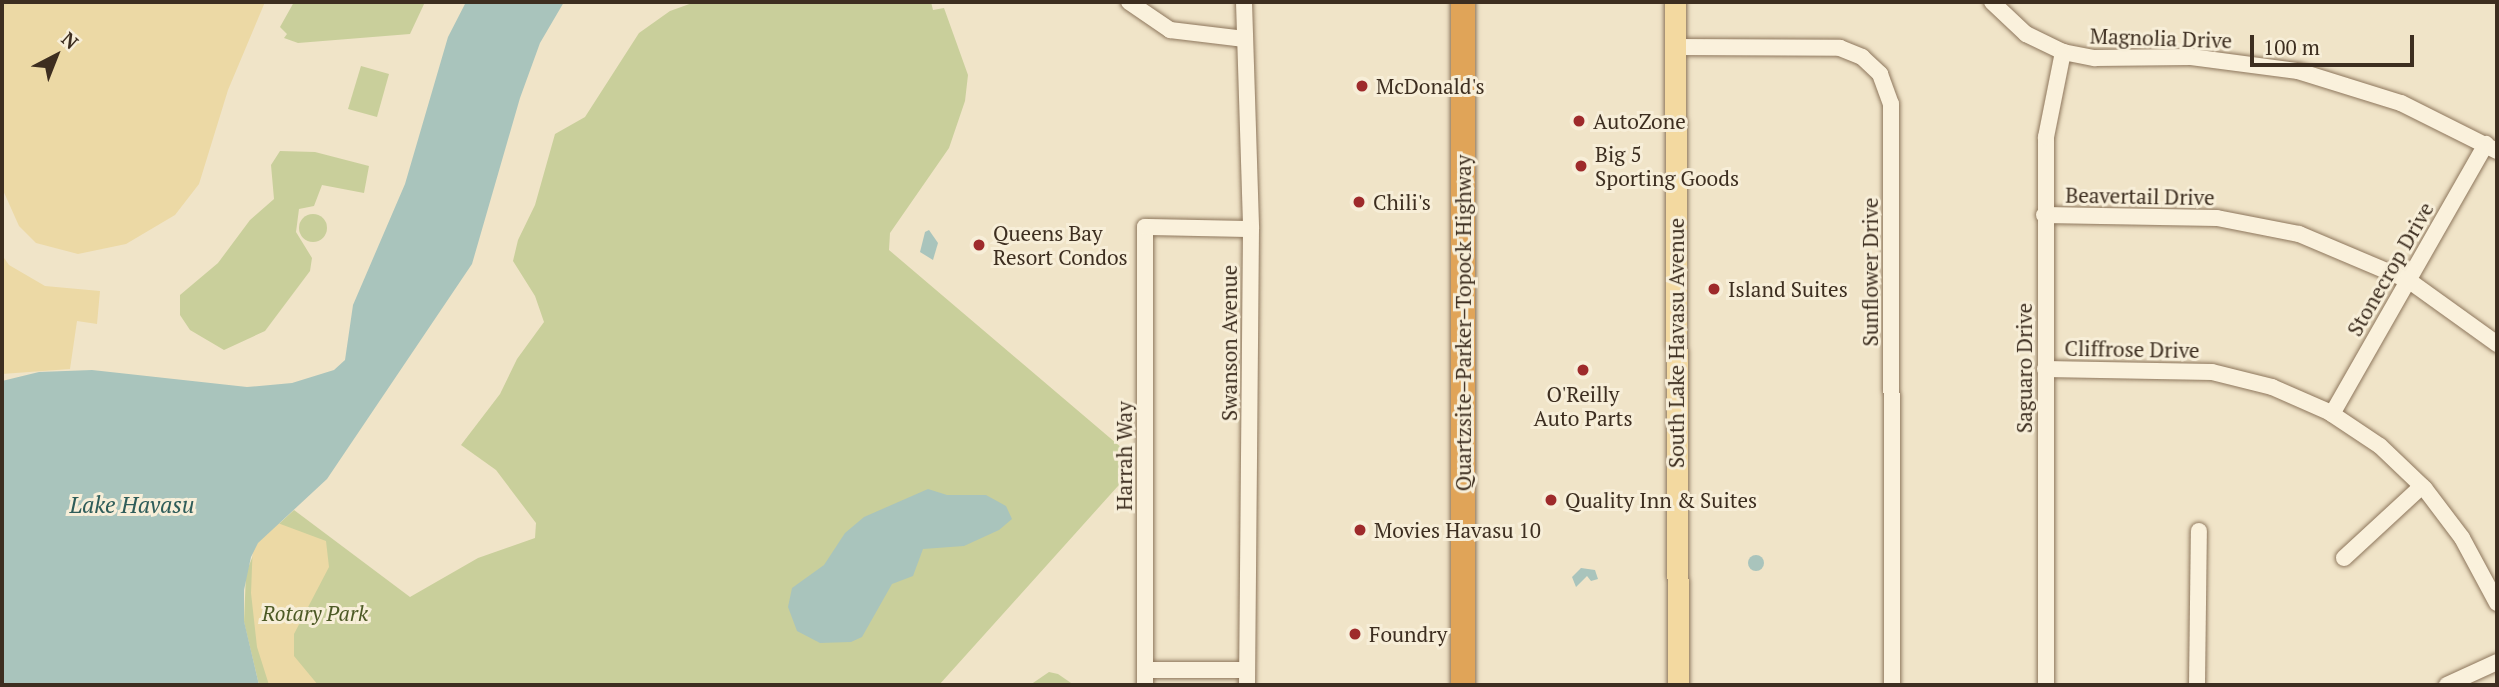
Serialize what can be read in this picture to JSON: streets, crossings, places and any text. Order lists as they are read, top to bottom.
{
  "streets": {
    "highway": ["Quartzsite–Parker–Topock Highway"],
    "main road": ["South Lake Havasu Avenue"],
    "street": [
      "Magnolia Drive",
      "Beavertail Drive",
      "Stonecrop Drive",
      "Sunflower Drive",
      "Swanson Avenue",
      "Cliffrose Drive",
      "Saguaro Drive",
      "Harrah Way"
    ]
  },
  "crossings": [
    ["Magnolia Drive", "Stonecrop Drive"],
    ["Magnolia Drive", "Saguaro Drive"],
    ["Beavertail Drive", "Stonecrop Drive"],
    ["Beavertail Drive", "Saguaro Drive"],
    ["Stonecrop Drive", "Cliffrose Drive"],
    ["Sunflower Drive", "South Lake Havasu Avenue"],
    ["Swanson Avenue", "Harrah Way"],
    ["Cliffrose Drive", "Saguaro Drive"]
  ],
  "water": ["Lake Havasu"],
  "parks": ["Rotary Park"],
  "places": [
    "McDonald's",
    "AutoZone",
    "Big 5 Sporting Goods",
    "Chili's",
    "Queens Bay Resort Condos",
    "Island Suites",
    "O'Reilly Auto Parts",
    "Quality Inn & Suites",
    "Movies Havasu 10",
    "Foundry"
  ],
  "scale_bar": "100 m",
  "north": "top right"
}
